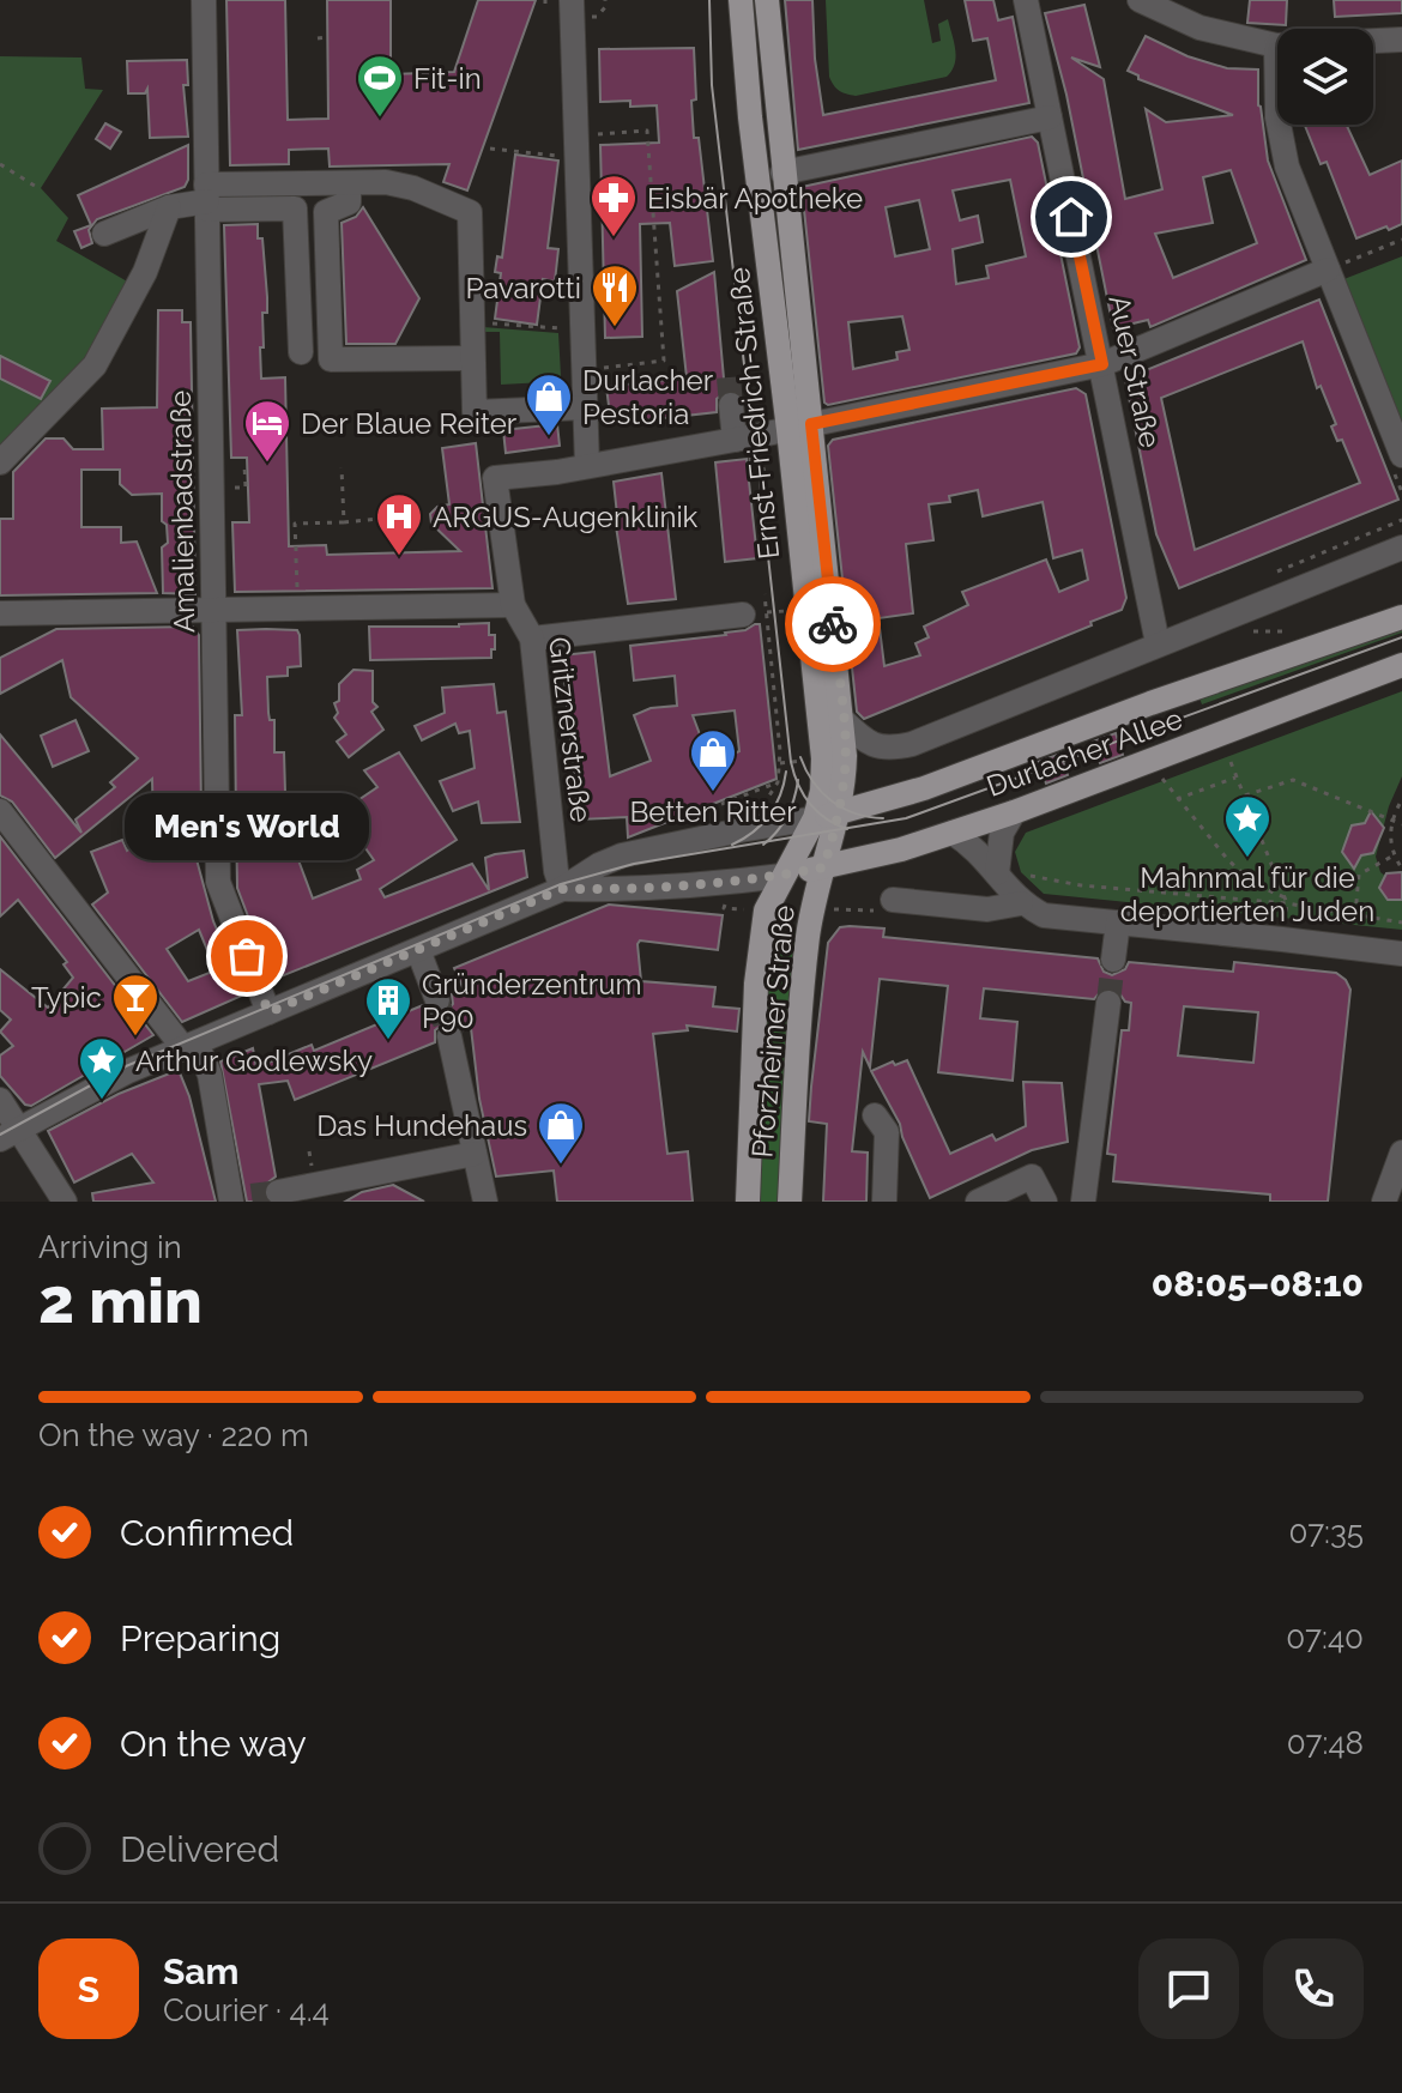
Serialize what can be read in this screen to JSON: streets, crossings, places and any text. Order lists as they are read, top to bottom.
{
  "streets": {
    "main road": ["Ernst-Friedrich-Straße", "Durlacher Allee", "Pforzheimer Straße"],
    "street": ["Auer Straße", "Amalienbadstraße", "Gritznerstraße"]
  },
  "crossings": [
    ["Auer Straße", "Gritznerstraße"],
    ["Ernst-Friedrich-Straße", "Gritznerstraße"],
    ["Ernst-Friedrich-Straße", "Durlacher Allee"],
    ["Ernst-Friedrich-Straße", "Pforzheimer Straße"],
    ["Durlacher Allee", "Pforzheimer Straße"]
  ],
  "places": {
    "sports": ["Fit-in"],
    "pharmacy": ["Eisbär Apotheke"],
    "restaurant": ["Pavarotti"],
    "shop": ["Durlacher Pestoria", "Betten Ritter", "Das Hundehaus"],
    "hotel": ["Der Blaue Reiter"],
    "hospital": ["ARGUS-Augenklinik"],
    "place": ["Mahnmal für die deportierten Juden", "Arthur Godlewsky"],
    "other": ["Men's World"],
    "bar": ["Typic"],
    "building": ["Gründerzentrum P90"]
  },
  "page": {
    "bubble": "Men's World",
    "heading": ["2 min", "Arriving in", "08:05–08:10"],
    "panel": ["Sam", "Courier · 4.4"],
    "bar": "On the way · 220 m",
    "list": [
      ["Confirmed", "07:35"],
      ["Preparing", "07:40"],
      ["On the way", "07:48"],
      "Delivered"
    ],
    "round": "S"
  }
}
